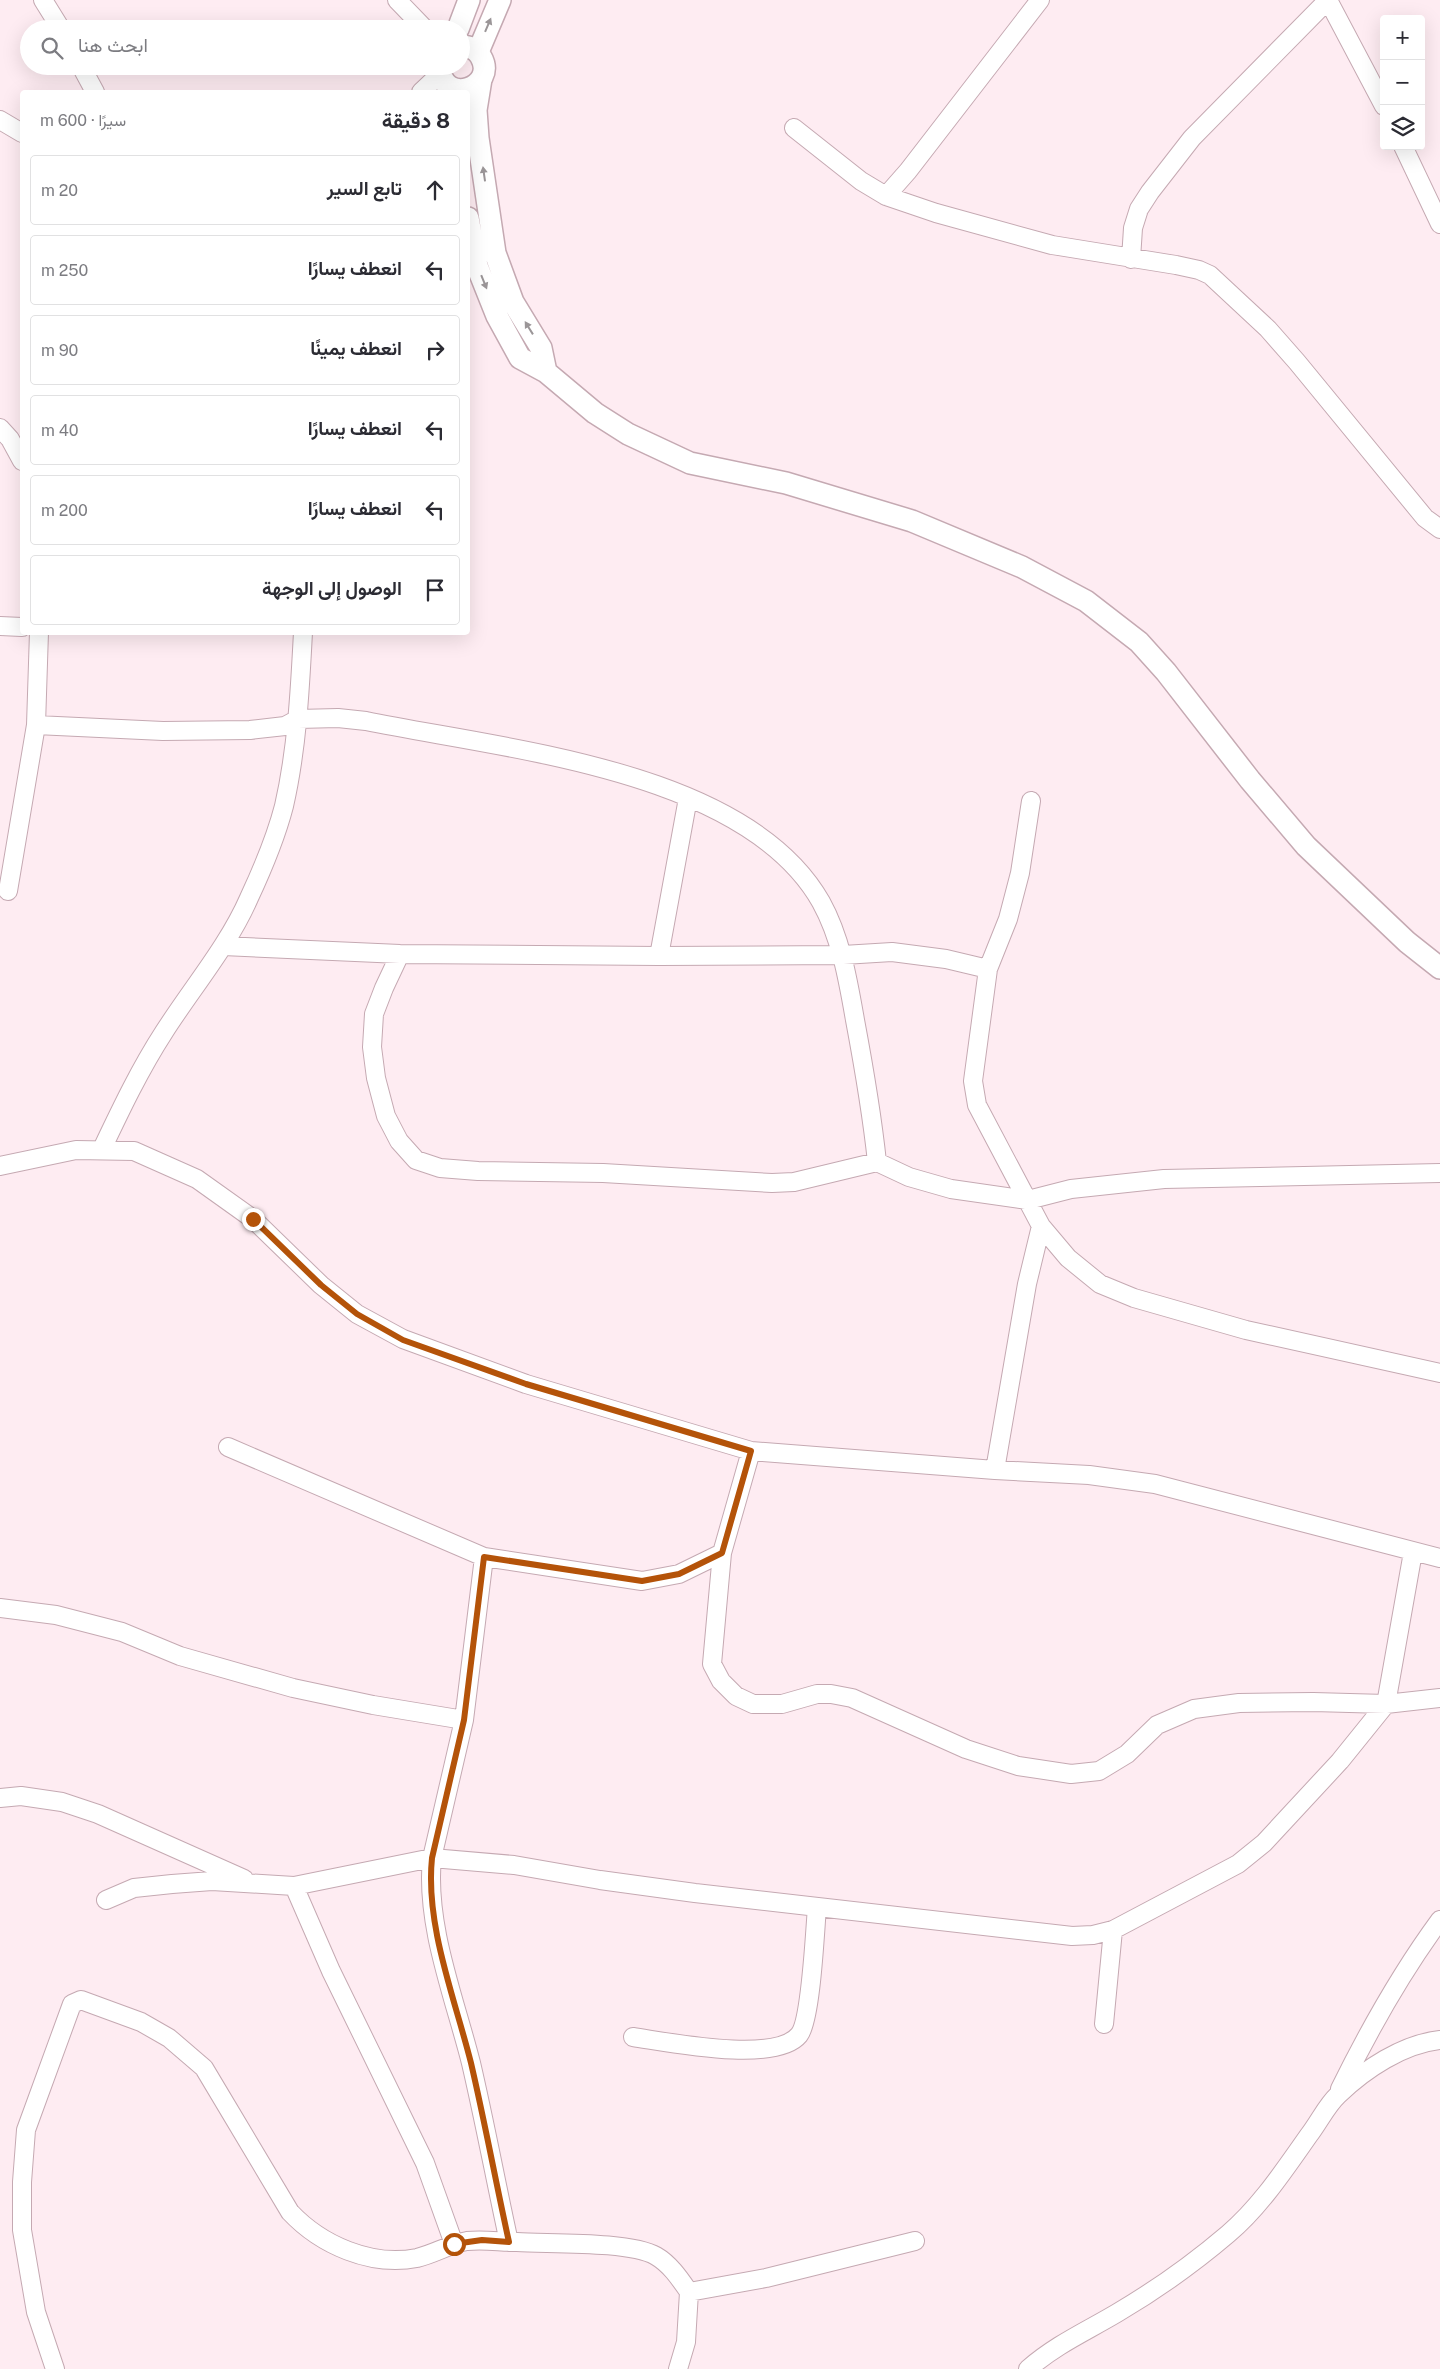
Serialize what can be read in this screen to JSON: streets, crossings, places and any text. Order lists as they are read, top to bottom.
{
  "page": {
    "map_buttons": ["+", "−"],
    "search": "ابحث هنا",
    "heading": ["8 دقيقة", "سيرًا · 600 m"],
    "list": [
      ["تابع السير", "20 m"],
      ["انعطف يسارًا", "250 m"],
      ["انعطف يمينًا", "90 m"],
      ["انعطف يسارًا", "40 m"],
      ["انعطف يسارًا", "200 m"],
      "الوصول إلى الوجهة"
    ]
  }
}
